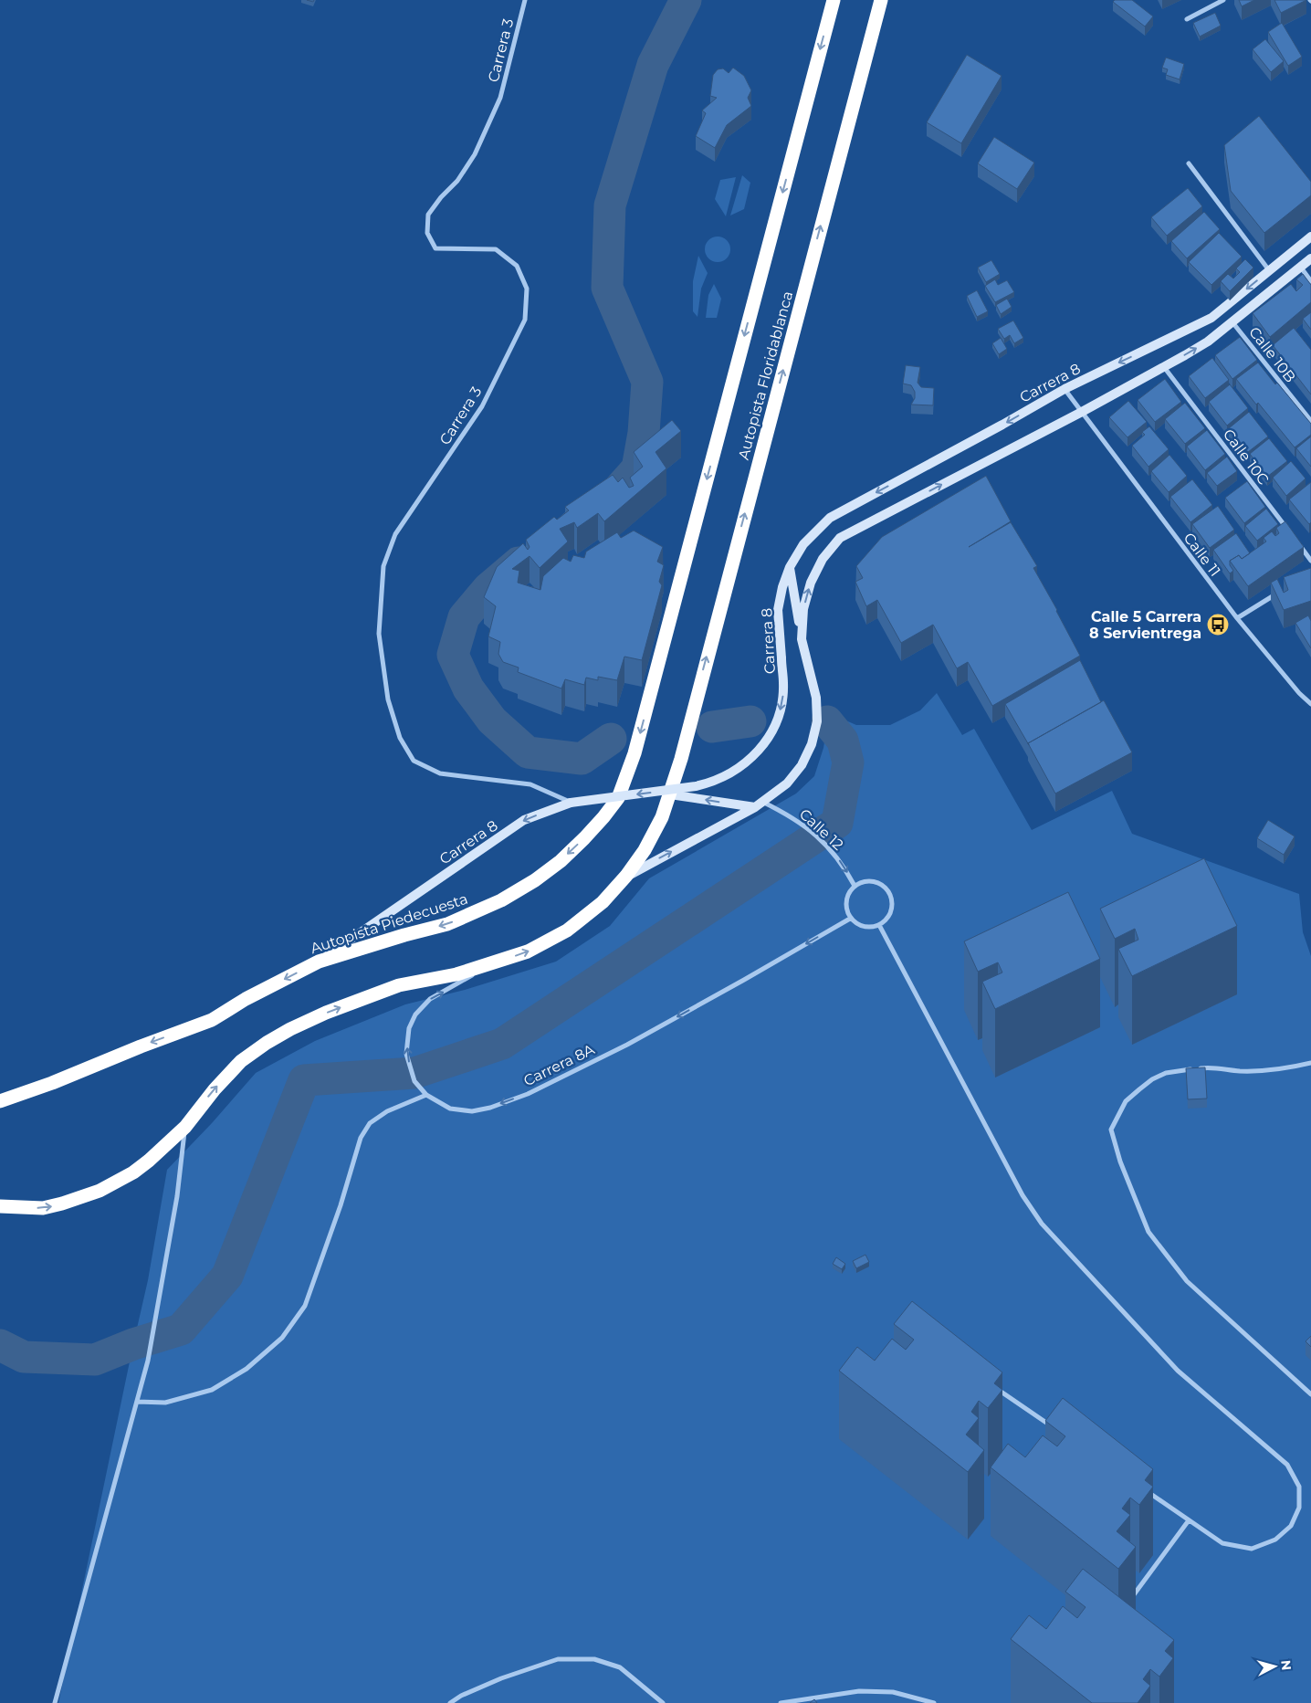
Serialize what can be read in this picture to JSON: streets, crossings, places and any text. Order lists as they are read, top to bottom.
{
  "streets": {
    "highway": ["Autopista Floridablanca", "Autopista Piedecuesta"],
    "main road": ["Carrera 8"],
    "street": [
      "Carrera 3",
      "Calle 10B",
      "Calle 10C",
      "Calle 11",
      "Calle 12",
      "Carrera 8A"
    ]
  },
  "crossings": [
    ["Carrera 3", "Carrera 8"],
    ["Autopista Floridablanca", "Autopista Piedecuesta"],
    ["Carrera 8", "Calle 11"],
    ["Carrera 8", "Autopista Piedecuesta"],
    ["Calle 12", "Carrera 8A"]
  ],
  "one_way": ["Calle 12"],
  "places": {
    "bus stop": ["Calle 5 Carrera 8 Servientrega"]
  },
  "north": "right"
}
